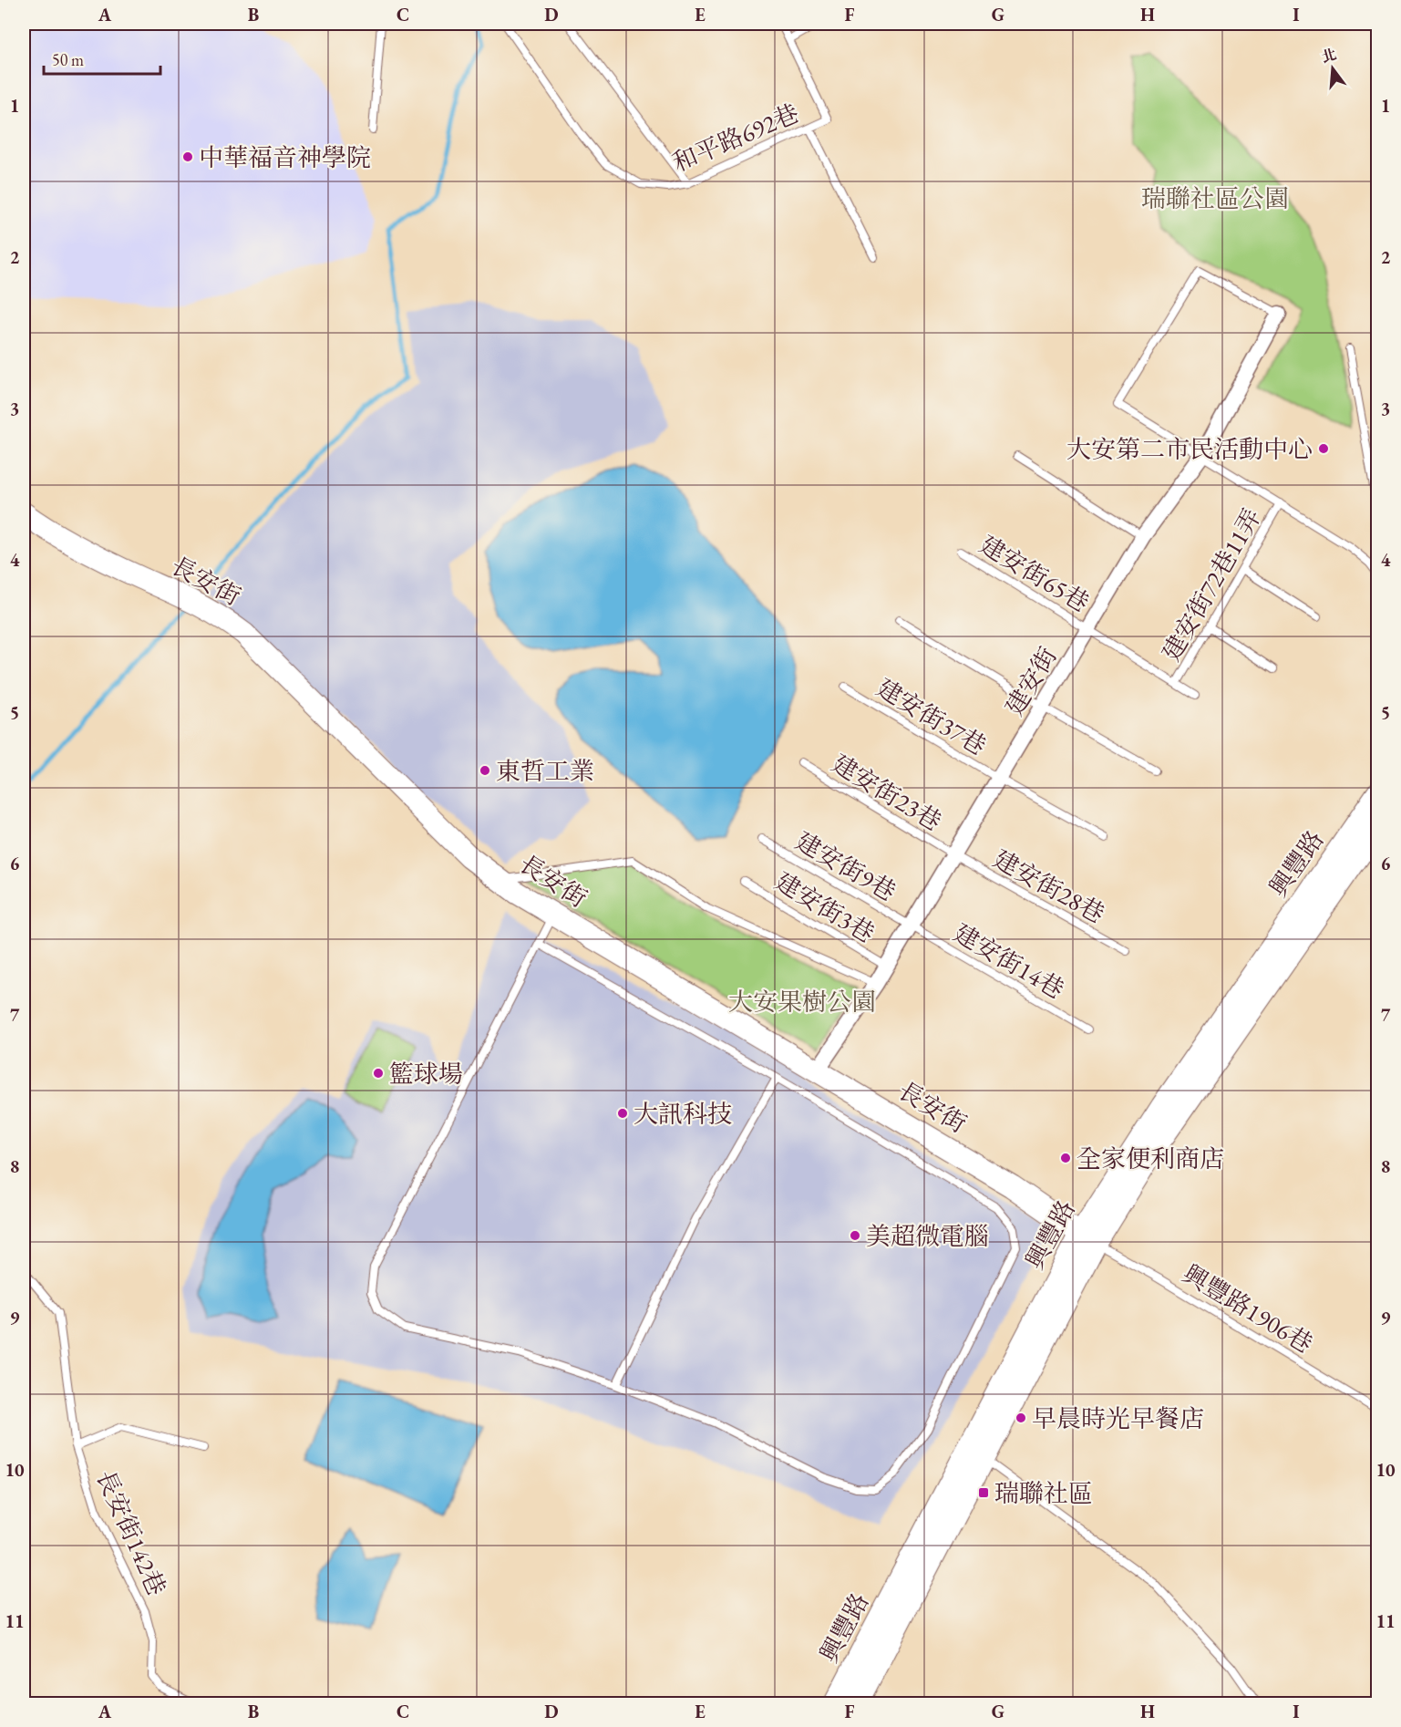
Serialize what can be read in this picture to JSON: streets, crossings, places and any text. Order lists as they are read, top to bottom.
{
  "streets": {
    "main road": ["長安街", "興豐路"],
    "street": ["建安街"],
    "lane": [
      "和平路692巷",
      "建安街65巷",
      "建安街72巷11弄",
      "建安街37巷",
      "建安街23巷",
      "建安街9巷",
      "建安街28巷",
      "建安街3巷",
      "建安街14巷",
      "興豐路1906巷",
      "長安街142巷"
    ]
  },
  "crossings": [
    ["建安街65巷", "建安街72巷11弄"],
    ["建安街65巷", "建安街"],
    ["長安街", "建安街"],
    ["長安街", "興豐路"],
    ["長安街", "興豐路1906巷"],
    ["建安街", "建安街37巷"],
    ["建安街", "建安街23巷"],
    ["建安街", "建安街9巷"],
    ["建安街", "建安街28巷"],
    ["建安街", "建安街3巷"],
    ["建安街", "建安街14巷"],
    ["建安街23巷", "建安街28巷"],
    ["興豐路", "興豐路1906巷"],
    ["建安街9巷", "建安街14巷"]
  ],
  "parks": ["瑞聯社區公園", "大安果樹公園"],
  "places": {
    "other": [
      "中華福音神學院",
      "大安第二市民活動中心",
      "東哲工業",
      "籃球場",
      "大訊科技",
      "全家便利商店",
      "美超微電腦",
      "早晨時光早餐店"
    ],
    "transit": ["瑞聯社區"]
  },
  "scale_bar": "50 m",
  "north": "top",
  "grid": {
    "columns": [
      "A",
      "B",
      "C",
      "D",
      "E",
      "F",
      "G",
      "H",
      "I"
    ],
    "rows": [
      "1",
      "2",
      "3",
      "4",
      "5",
      "6",
      "7",
      "8",
      "9",
      "10",
      "11"
    ]
  }
}
